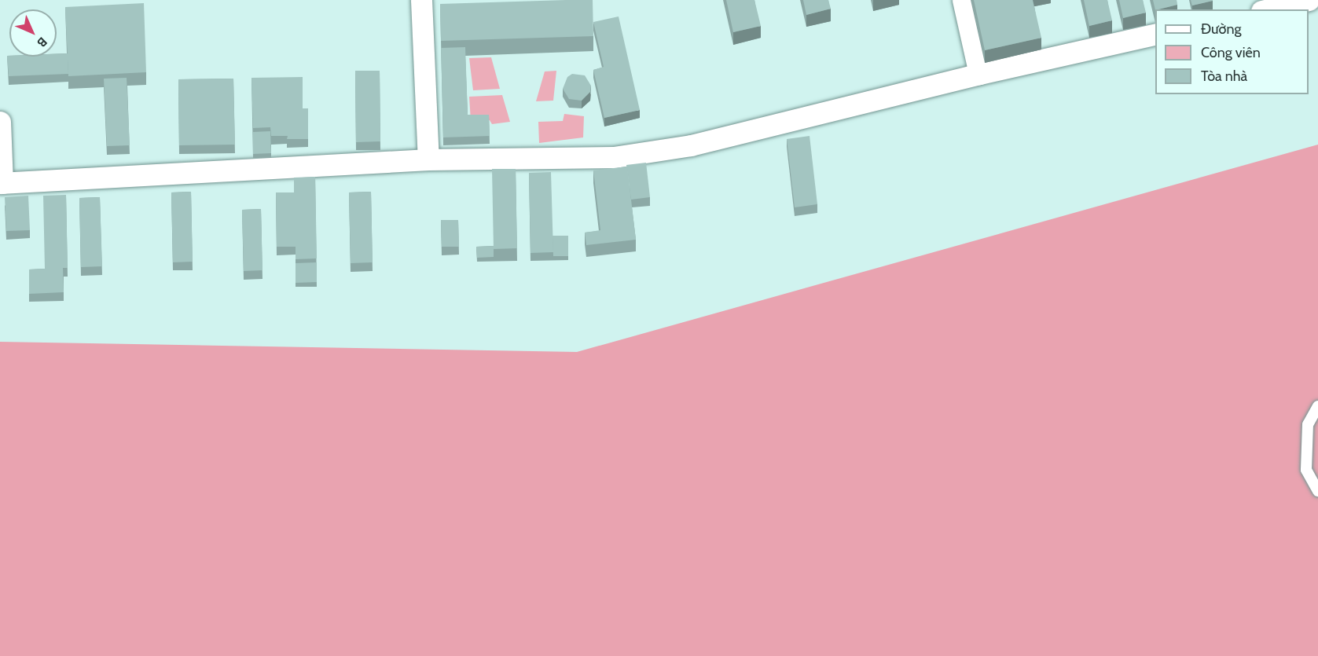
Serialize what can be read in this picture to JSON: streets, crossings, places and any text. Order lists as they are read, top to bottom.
{
  "legend": ["Đường", "Công viên", "Tòa nhà"],
  "north": "bottom right"
}
